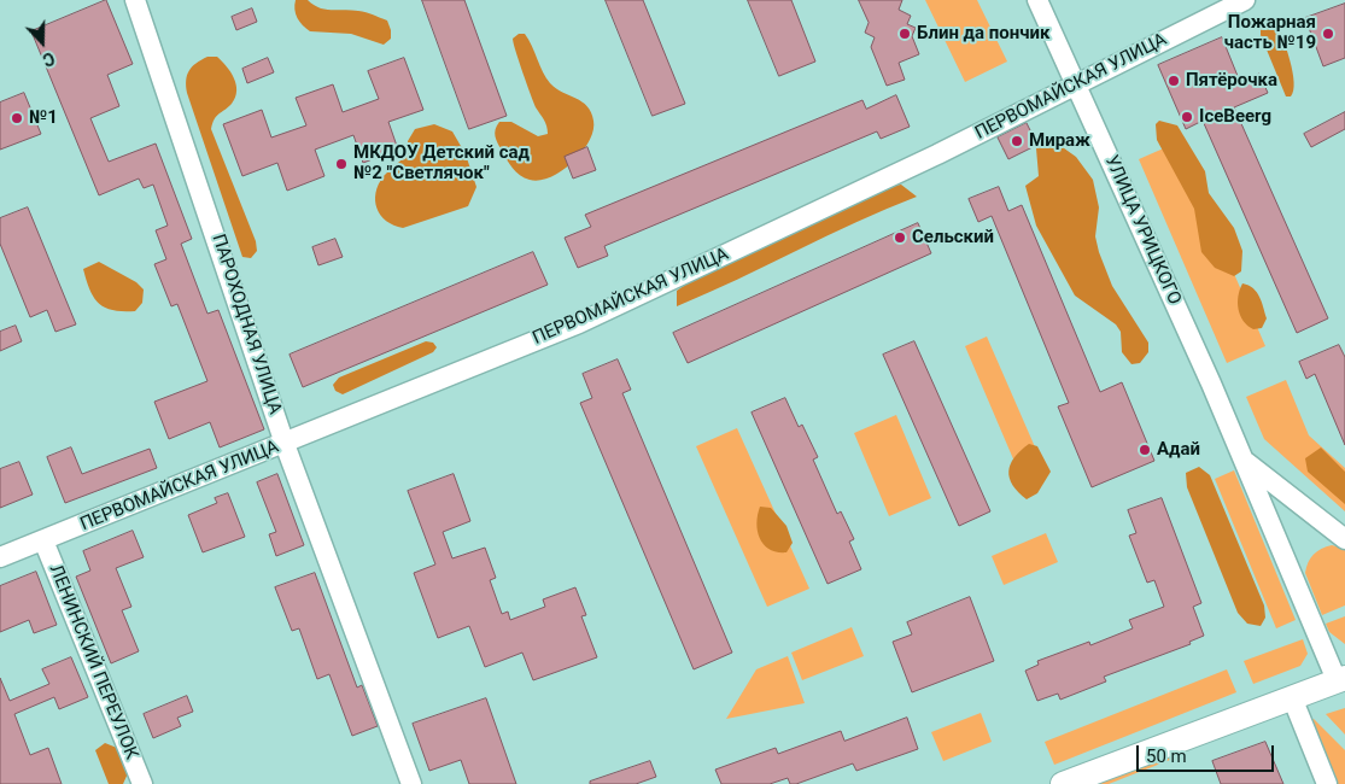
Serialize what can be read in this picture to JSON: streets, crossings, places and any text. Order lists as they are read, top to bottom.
{
  "streets": {
    "street": [
      "ПЕРВОМАЙСКАЯ УЛИЦА",
      "УЛИЦА УРИЦКОГО",
      "ПАРОХОДНАЯ УЛИЦА",
      "ЛЕНИНСКИЙ ПЕРЕУЛОК"
    ]
  },
  "crossings": [
    ["ПЕРВОМАЙСКАЯ УЛИЦА", "УЛИЦА УРИЦКОГО"],
    ["ПЕРВОМАЙСКАЯ УЛИЦА", "ПАРОХОДНАЯ УЛИЦА"],
    ["ПЕРВОМАЙСКАЯ УЛИЦА", "ЛЕНИНСКИЙ ПЕРЕУЛОК"]
  ],
  "places": [
    "Блин да пончик",
    "Пожарная часть №19",
    "Пятёрочка",
    "IceBeerg",
    "№1",
    "Мираж",
    "МКДОУ Детский сад №2 \"Светлячок\"",
    "Сельский",
    "Адай"
  ],
  "scale_bar": "50 m",
  "north": "bottom"
}
